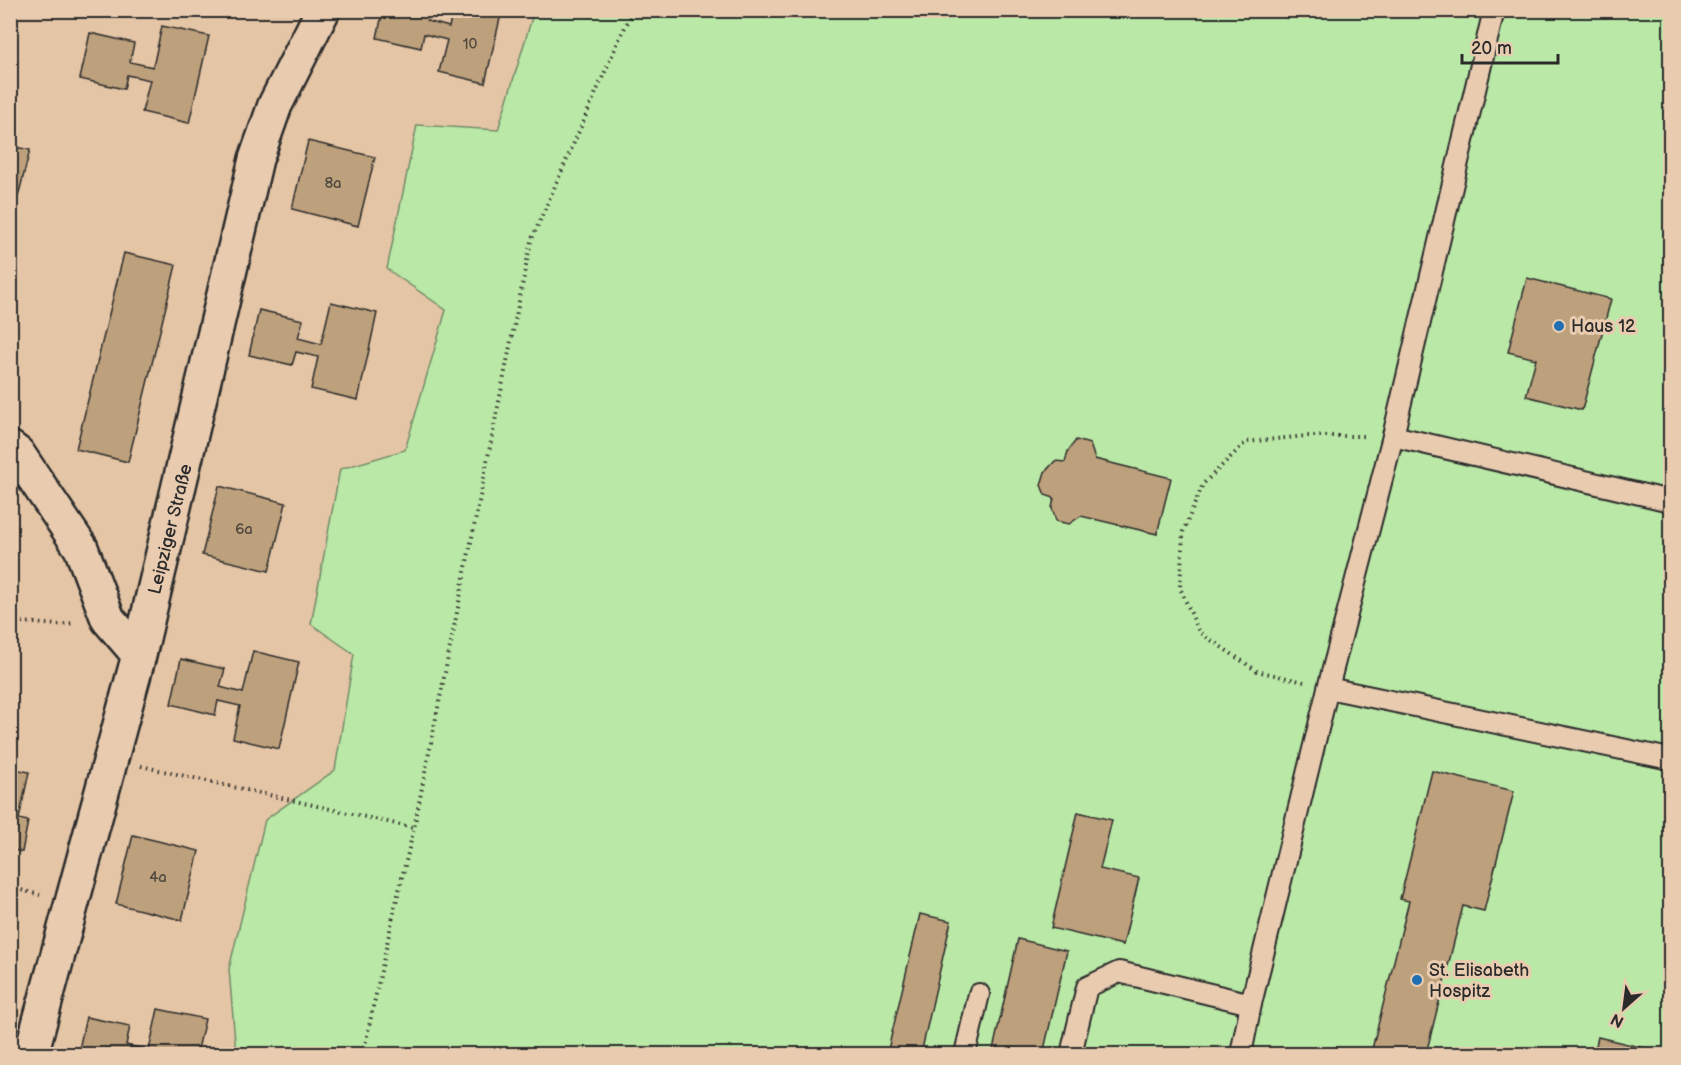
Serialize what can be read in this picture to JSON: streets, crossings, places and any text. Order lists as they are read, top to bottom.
{
  "streets": {
    "street": ["Leipziger Straße"]
  },
  "places": ["Haus 12", "St. Elisabeth Hospitz"],
  "house_numbers": [
    "10",
    "8a",
    "6a",
    "4a"
  ],
  "scale_bar": "20 m",
  "north": "bottom left"
}
